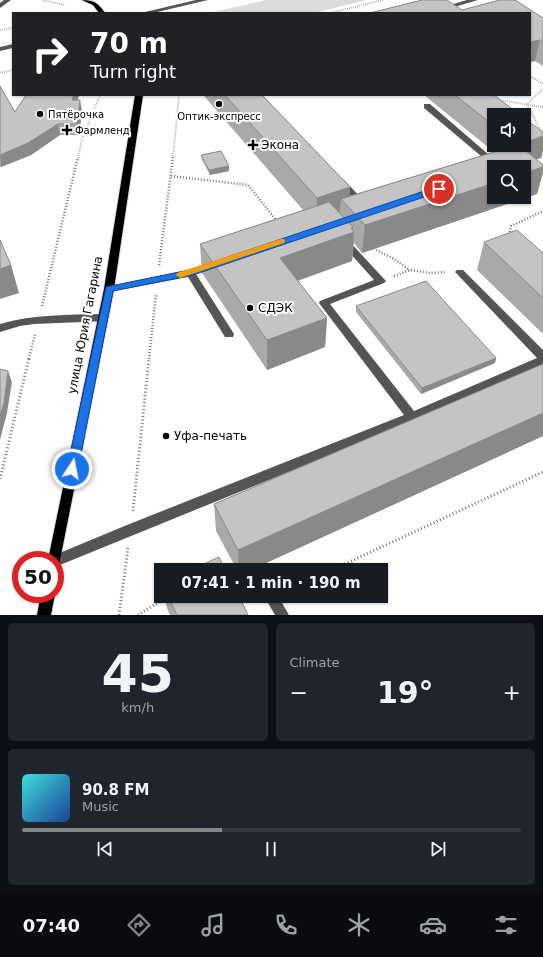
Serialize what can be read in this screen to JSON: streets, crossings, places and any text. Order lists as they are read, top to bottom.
{
  "streets": {
    "main road": ["улица Юрия Гагарина"]
  },
  "places": {
    "other": [
      "Оптик-экспресс",
      "Пятёрочка",
      "СДЭК",
      "Уфа-печать"
    ],
    "health": ["Фармленд", "Экона"]
  },
  "page": {
    "turn": ["70 m", "Turn right"],
    "limit": "50",
    "trip": "07:41 · 1 min · 190 m",
    "tile": [
      ["45", "km/h"],
      "Climate"
    ],
    "heat": ["−", "19°", "+"],
    "song": ["90.8 FM", "Music"],
    "tabs": "07:40"
  }
}
